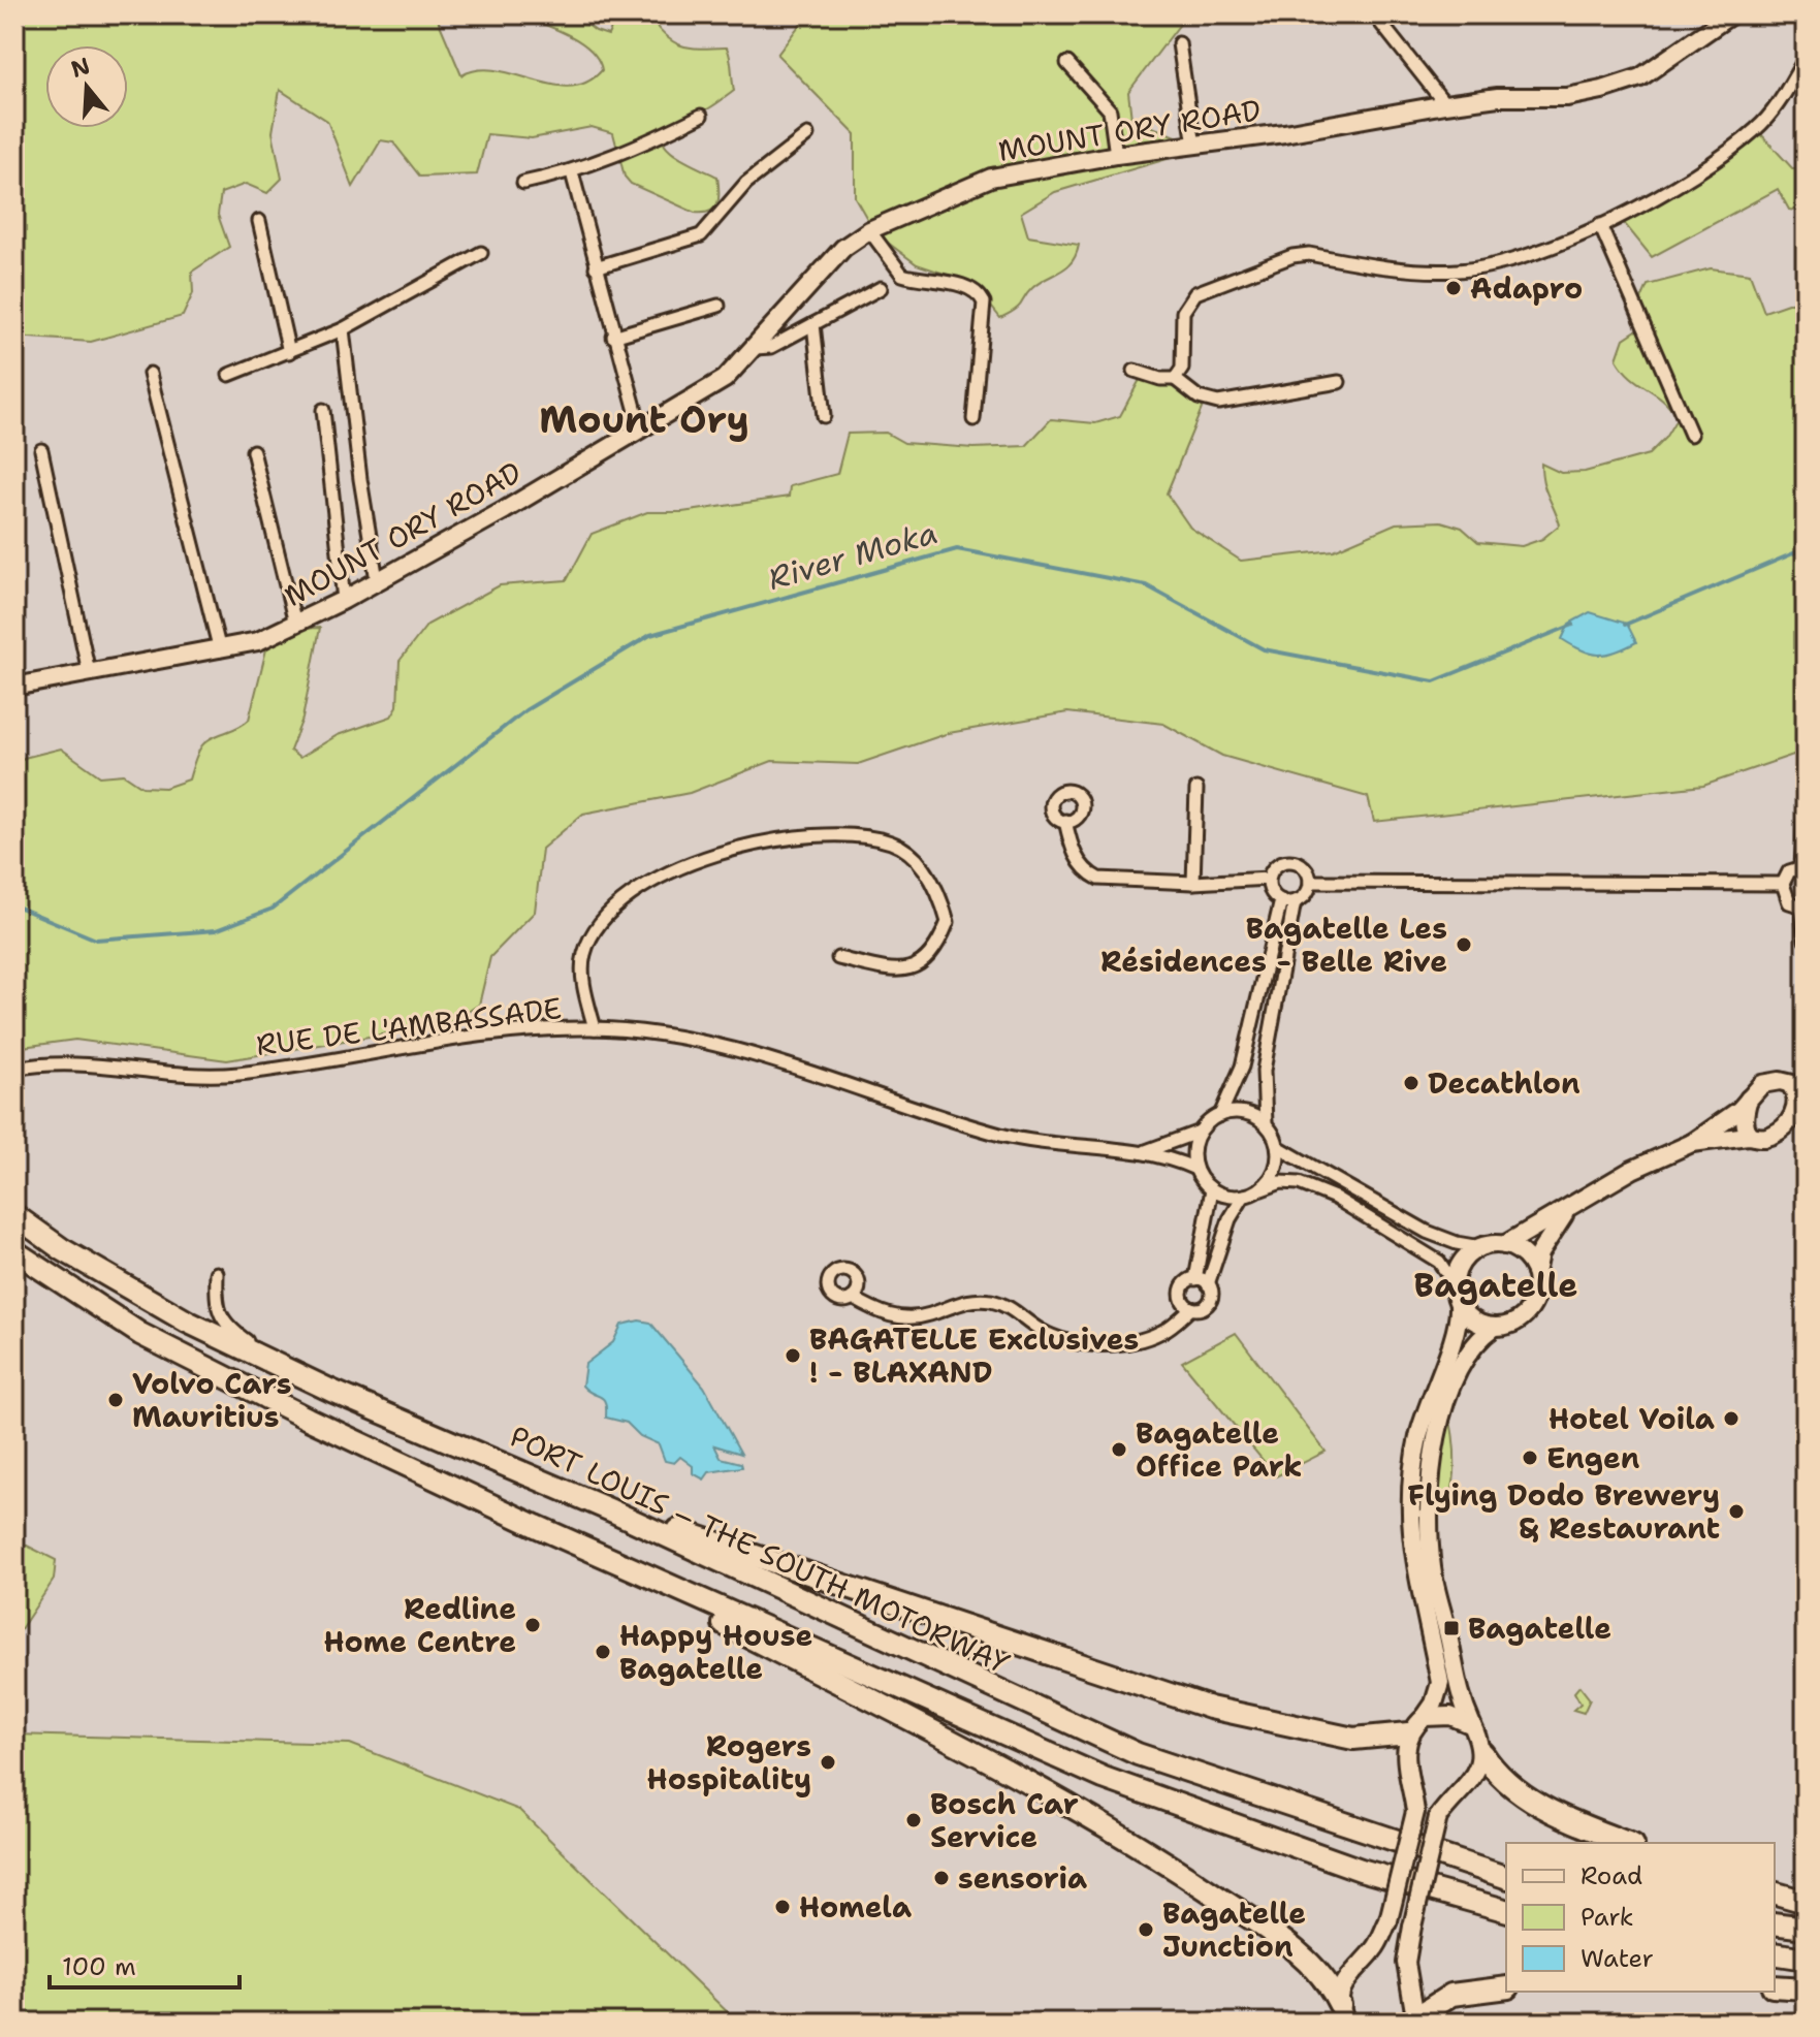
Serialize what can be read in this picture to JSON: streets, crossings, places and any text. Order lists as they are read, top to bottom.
{
  "streets": {
    "highway": ["PORT LOUIS – THE SOUTH MOTORWAY"],
    "main road": ["MOUNT ORY ROAD"],
    "street": ["RUE DE L'AMBASSADE"]
  },
  "districts": ["Mount Ory", "Bagatelle"],
  "water": ["River Moka"],
  "places": {
    "other": [
      "Adapro",
      "Bagatelle Les Résidences - Belle Rive",
      "Decathlon",
      "BAGATELLE Exclusives ! - BLAXAND",
      "Volvo Cars Mauritius",
      "Hotel Voila",
      "Bagatelle Office Park",
      "Engen",
      "Flying Dodo Brewery & Restaurant",
      "Redline Home Centre",
      "Happy House Bagatelle",
      "Rogers Hospitality",
      "Bosch Car Service",
      "sensoria",
      "Homela",
      "Bagatelle Junction"
    ],
    "transit": ["Bagatelle"]
  },
  "legend": ["Road", "Park", "Water"],
  "scale_bar": "100 m",
  "north": "top"
}
